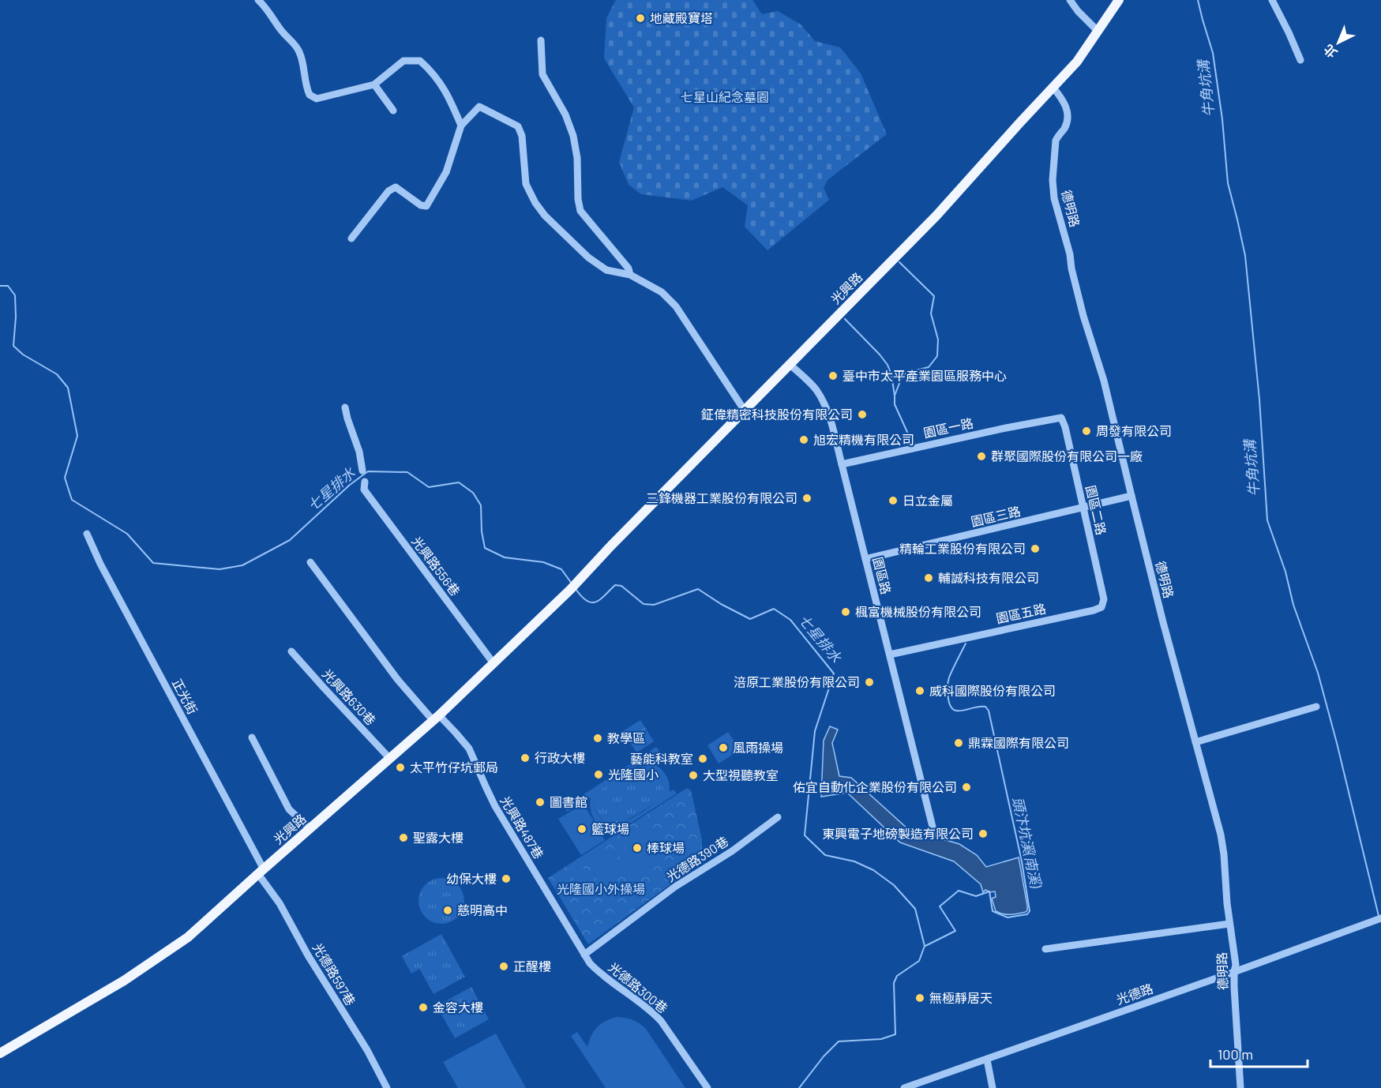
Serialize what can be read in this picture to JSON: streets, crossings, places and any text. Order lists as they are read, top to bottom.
{
  "streets": {
    "main road": ["光興路"],
    "street": [
      "德明路",
      "園區一路",
      "園區二路",
      "園區三路",
      "光興路556巷",
      "園區路",
      "園區五路",
      "正光街",
      "光興路630巷",
      "光興路487巷",
      "光德路390巷",
      "光德路597巷",
      "光德路300巷",
      "光德路"
    ]
  },
  "crossings": [
    ["德明路", "光興路"],
    ["德明路", "園區三路"],
    ["德明路", "光德路"],
    ["光興路", "光興路556巷"],
    ["光興路", "園區路"],
    ["光興路", "正光街"],
    ["光興路", "光興路630巷"],
    ["光興路", "光興路487巷"],
    ["光興路", "光德路597巷"],
    ["園區一路", "園區二路"],
    ["園區一路", "園區路"],
    ["園區二路", "園區三路"],
    ["園區二路", "園區五路"],
    ["園區三路", "園區路"],
    ["園區路", "園區五路"],
    ["正光街", "光德路597巷"],
    ["光興路487巷", "光德路390巷"],
    ["光興路487巷", "光德路300巷"],
    ["光德路390巷", "光德路300巷"]
  ],
  "water": ["牛角坑溝", "七星排水", "頭汴坑溪(南溪)"],
  "parks": ["七星山紀念墓園", "光隆國小外操場"],
  "places": [
    "地藏殿寶塔",
    "臺中市太平產業園區服務中心",
    "鉦偉精密科技股份有限公司",
    "周發有限公司",
    "旭宏精機有限公司",
    "群聚國際股份有限公司一廠",
    "三鋒機器工業股份有限公司",
    "日立金屬",
    "精輪工業股份有限公司",
    "輔誠科技有限公司",
    "楓富機械股份有限公司",
    "涪原工業股份有限公司",
    "威科國際股份有限公司",
    "教學區",
    "鼎霖國際有限公司",
    "風雨操場",
    "行政大樓",
    "藝能科教室",
    "太平竹仔坑郵局",
    "光隆國小",
    "大型視聽教室",
    "佑宜自動化企業股份有限公司",
    "圖書館",
    "籃球場",
    "東興電子地磅製造有限公司",
    "聖露大樓",
    "棒球場",
    "幼保大樓",
    "慈明高中",
    "正醒樓",
    "無極靜居天",
    "金容大樓"
  ],
  "scale_bar": "100 m",
  "north": "bottom left"
}
